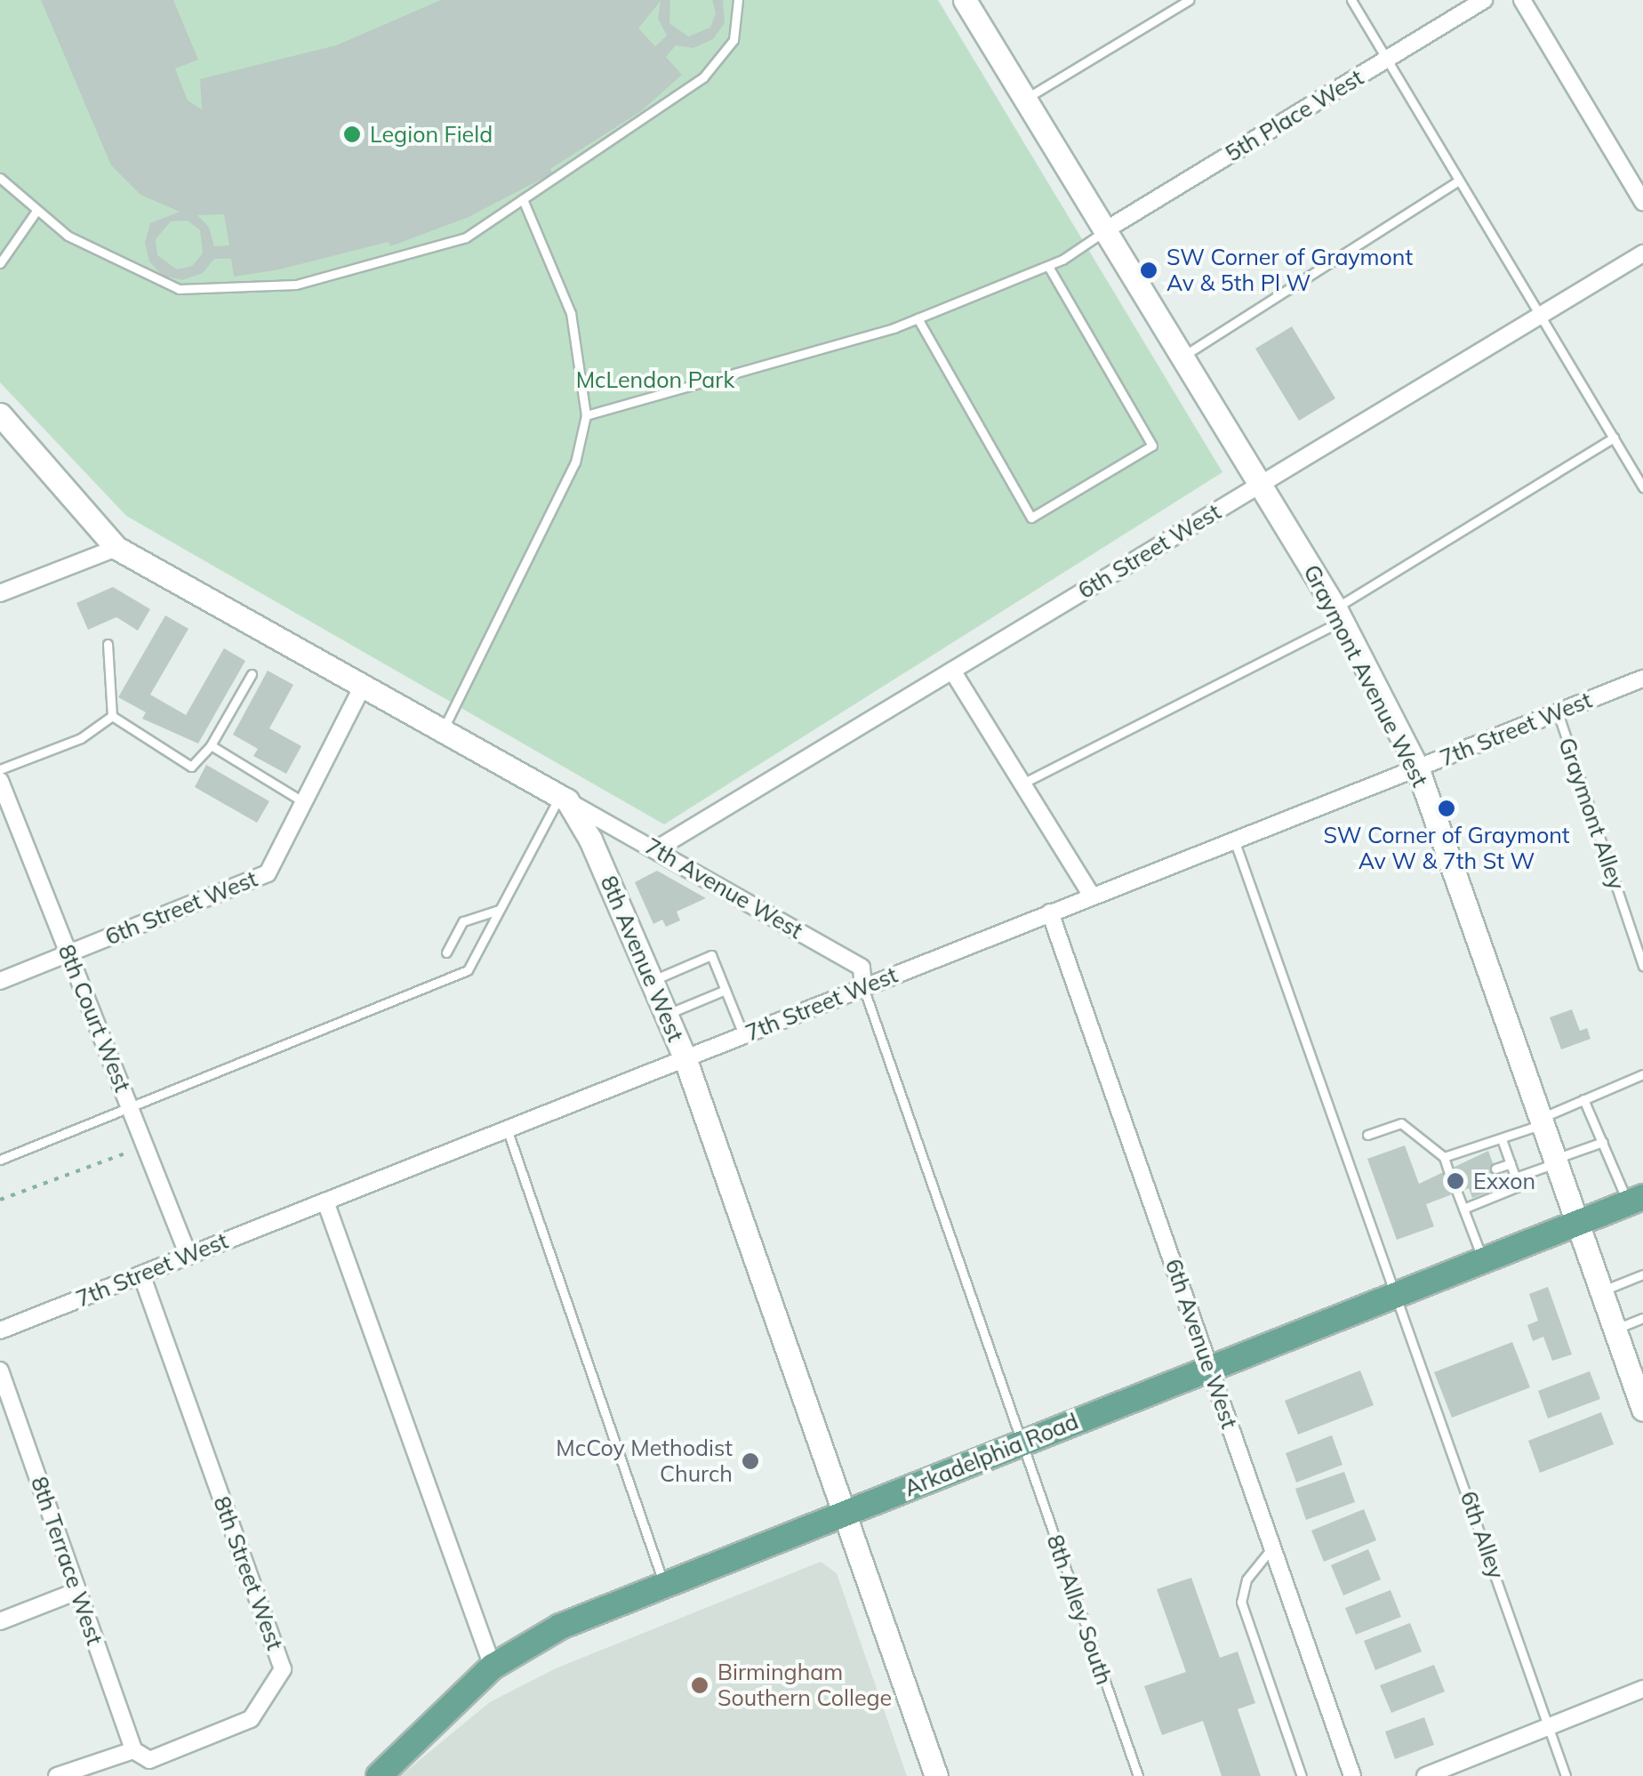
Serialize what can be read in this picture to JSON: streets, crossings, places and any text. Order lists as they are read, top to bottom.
{
  "streets": {
    "main road": ["Graymont Avenue West", "8th Avenue West", "Arkadelphia Road"],
    "street": [
      "5th Place West",
      "6th Street West",
      "7th Street West",
      "7th Avenue West",
      "8th Court West",
      "6th Avenue West",
      "8th Terrace West",
      "8th Street West"
    ],
    "lane": ["Graymont Alley", "6th Alley", "8th Alley South"]
  },
  "crossings": [
    ["5th Place West", "Graymont Avenue West"],
    ["6th Street West", "Graymont Avenue West"],
    ["6th Street West", "7th Avenue West"],
    ["6th Street West", "8th Court West"],
    ["Graymont Avenue West", "7th Street West"],
    ["Graymont Avenue West", "Arkadelphia Road"],
    ["7th Street West", "Graymont Alley"],
    ["7th Street West", "7th Avenue West"],
    ["7th Street West", "8th Avenue West"],
    ["7th Street West", "8th Court West"],
    ["7th Street West", "6th Avenue West"],
    ["7th Street West", "6th Alley"],
    ["7th Street West", "8th Street West"],
    ["7th Street West", "8th Alley South"],
    ["7th Avenue West", "8th Avenue West"],
    ["7th Avenue West", "8th Alley South"],
    ["8th Avenue West", "Arkadelphia Road"],
    ["6th Avenue West", "Arkadelphia Road"],
    ["Arkadelphia Road", "6th Alley"],
    ["Arkadelphia Road", "8th Alley South"],
    ["8th Terrace West", "8th Street West"]
  ],
  "parks": ["McLendon Park"],
  "places": [
    "Legion Field",
    "SW Corner of Graymont Av & 5th Pl W",
    "SW Corner of Graymont Av W & 7th St W",
    "Exxon",
    "McCoy Methodist Church",
    "Birmingham Southern College"
  ]
}
